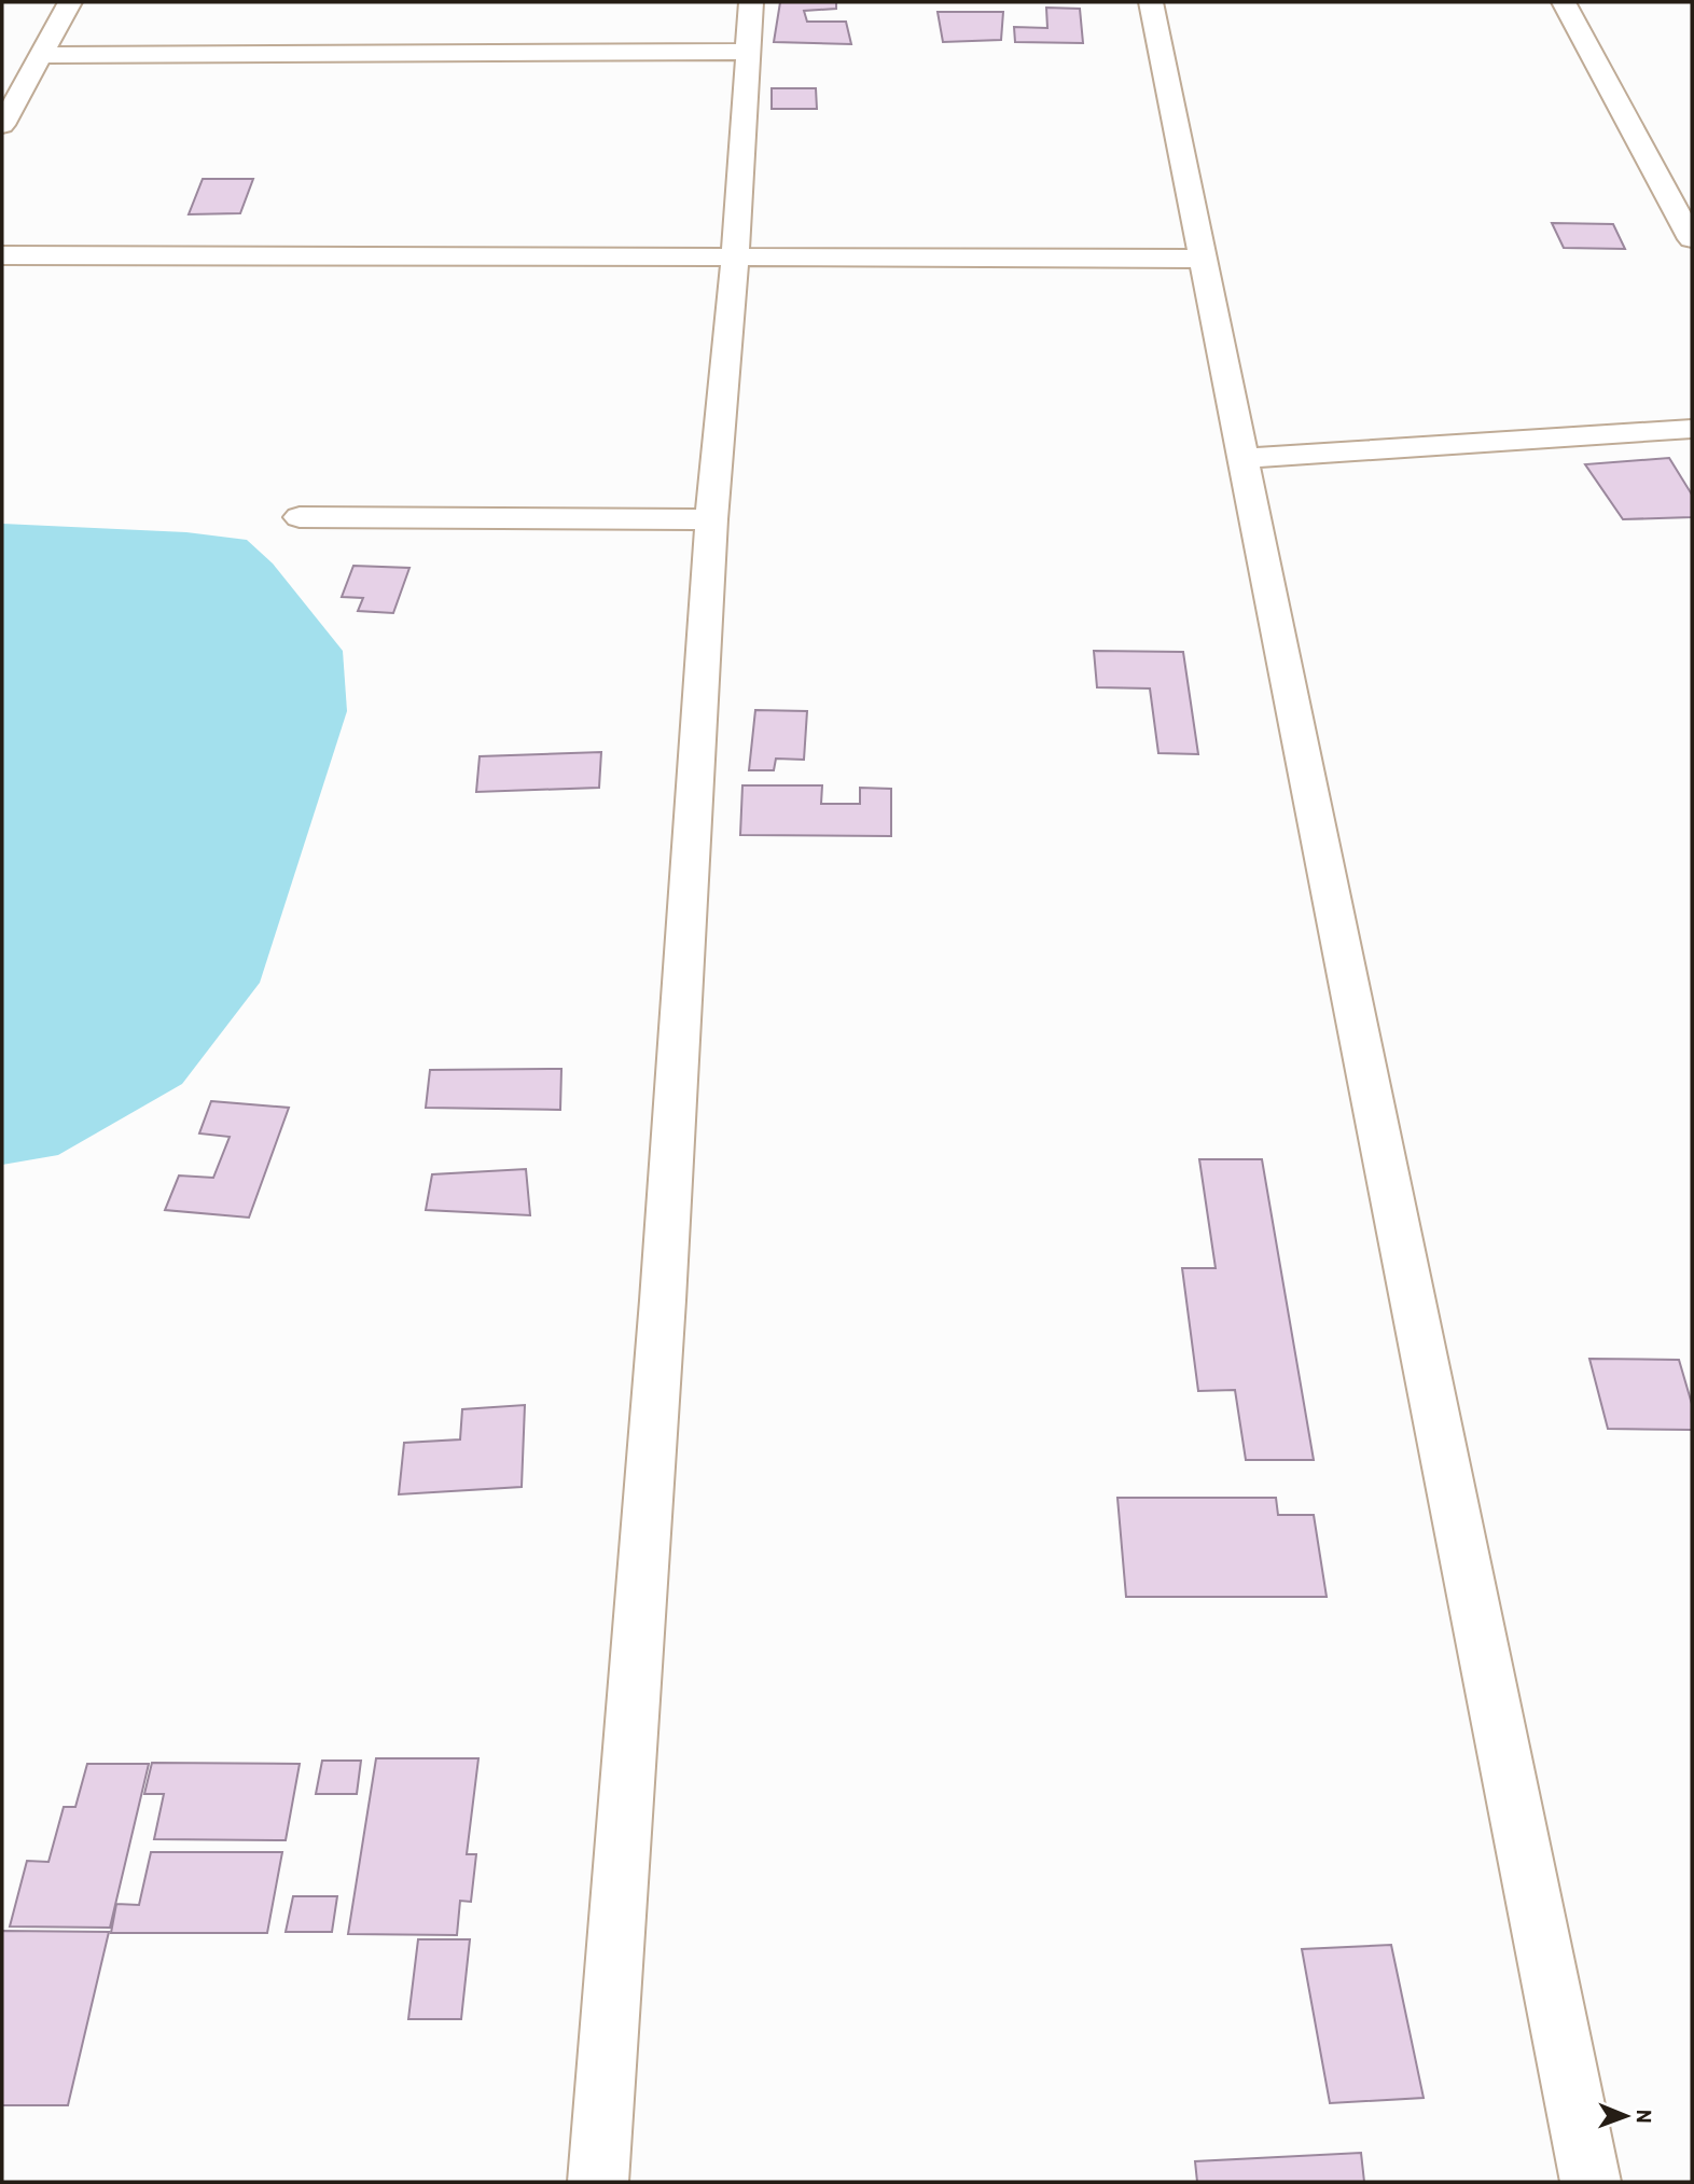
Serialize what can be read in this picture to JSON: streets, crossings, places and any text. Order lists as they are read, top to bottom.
{
  "north": "right"
}
